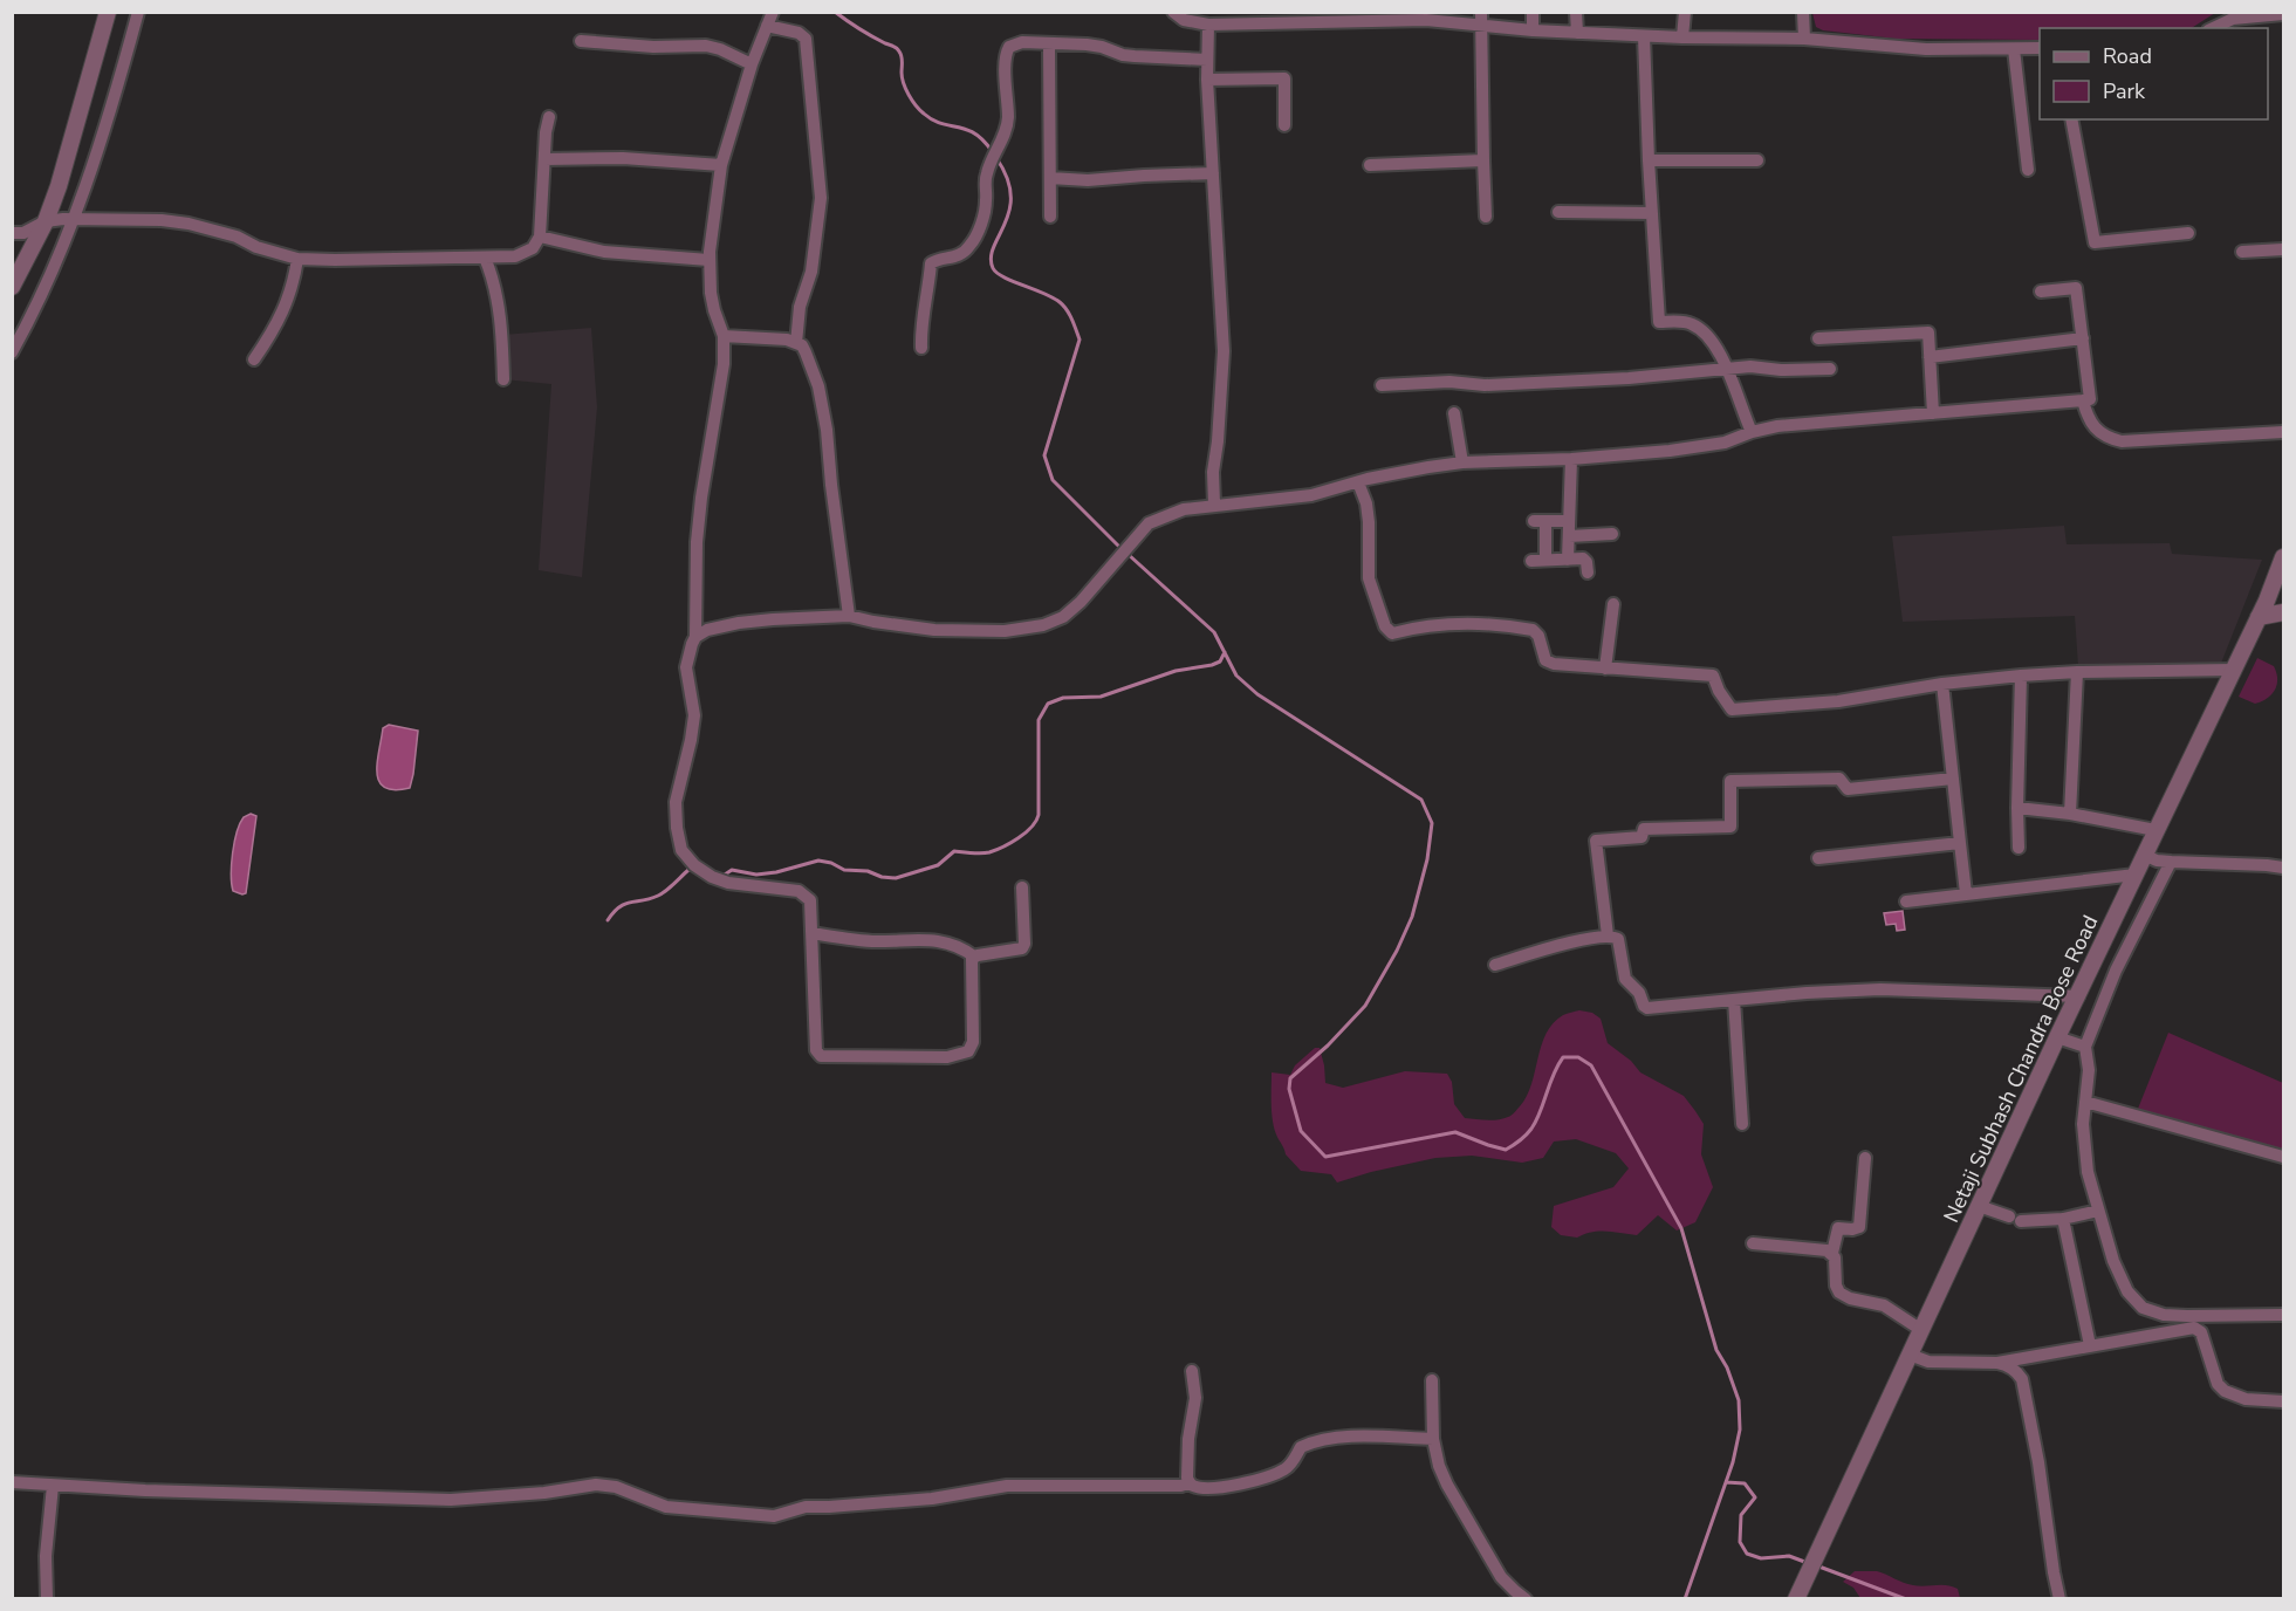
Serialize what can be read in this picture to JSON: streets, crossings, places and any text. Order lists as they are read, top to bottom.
{
  "streets": {
    "street": ["Netaji Subhash Chandra Bose Road"]
  },
  "legend": ["Road", "Park"]
}
